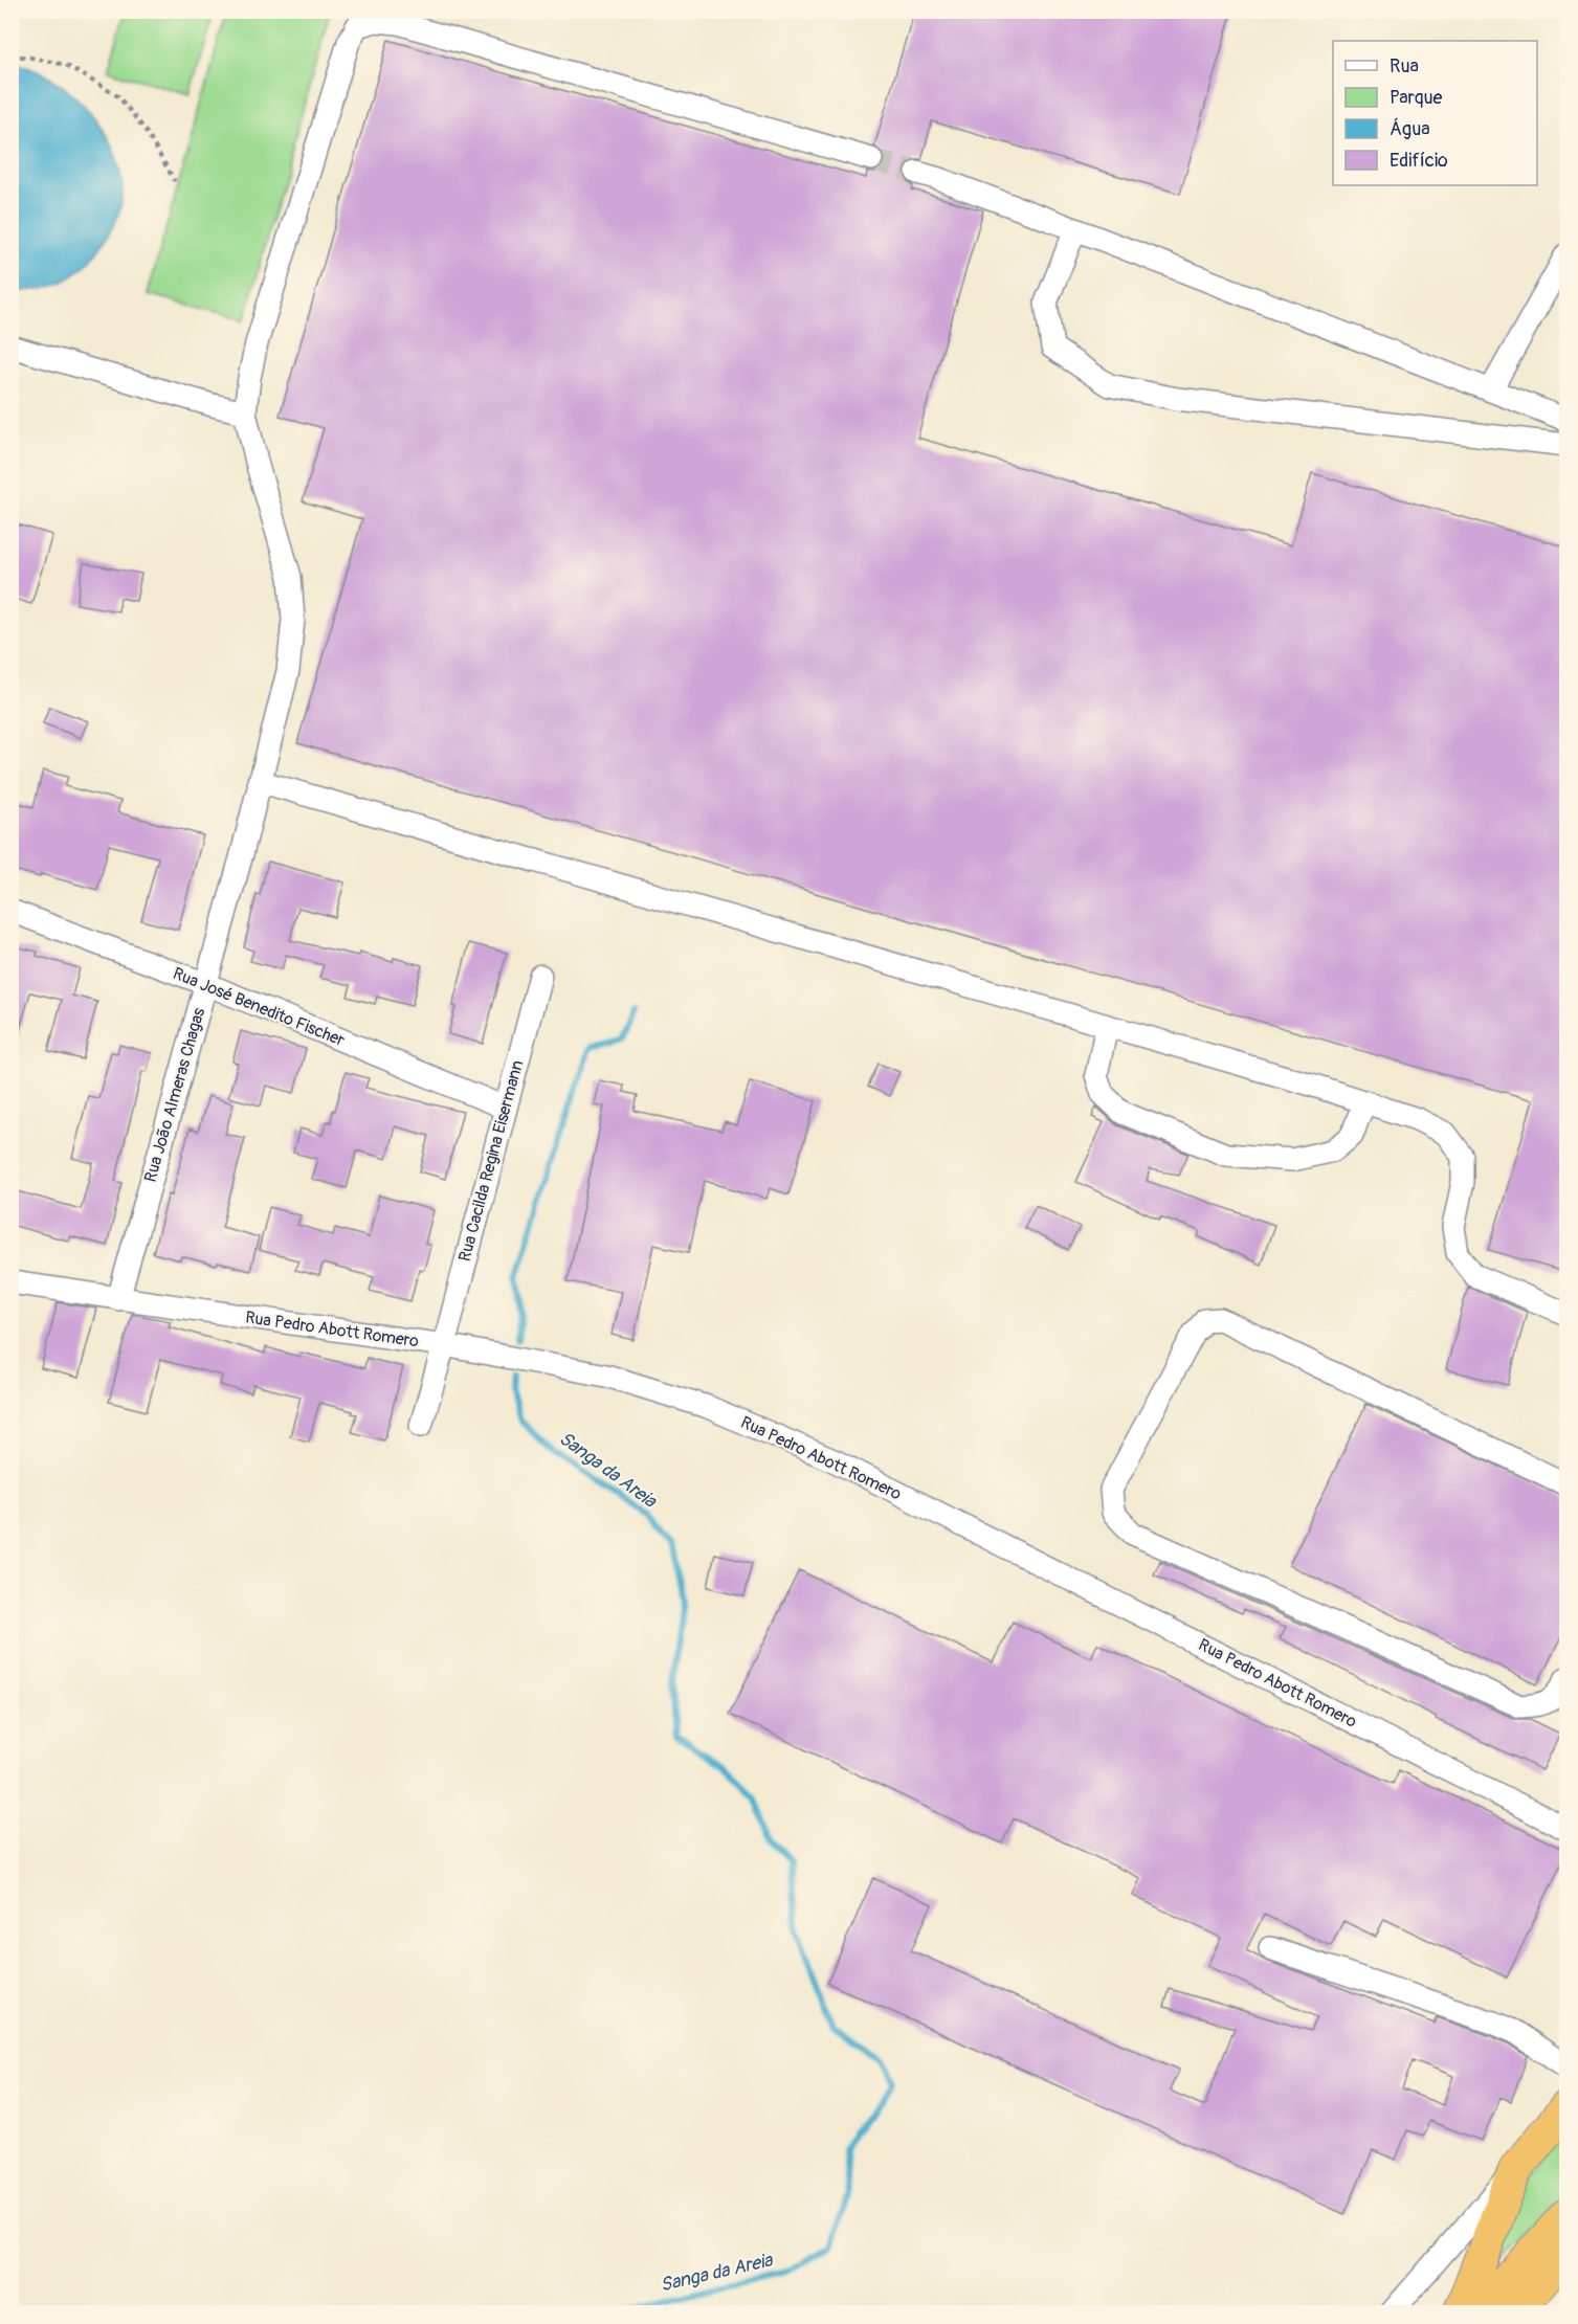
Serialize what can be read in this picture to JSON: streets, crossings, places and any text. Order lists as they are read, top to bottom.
{
  "streets": {
    "street": [
      "Rua José Benedito Fischer",
      "Rua João Almeras Chagas",
      "Rua Cacilda Regina Eisermann",
      "Rua Pedro Abott Romero"
    ]
  },
  "crossings": [
    ["Rua José Benedito Fischer", "Rua João Almeras Chagas"],
    ["Rua José Benedito Fischer", "Rua Cacilda Regina Eisermann"],
    ["Rua João Almeras Chagas", "Rua Pedro Abott Romero"],
    ["Rua Cacilda Regina Eisermann", "Rua Pedro Abott Romero"]
  ],
  "water": ["Sanga da Areia"],
  "legend": [
    "Rua",
    "Parque",
    "Água",
    "Edifício"
  ]
}
